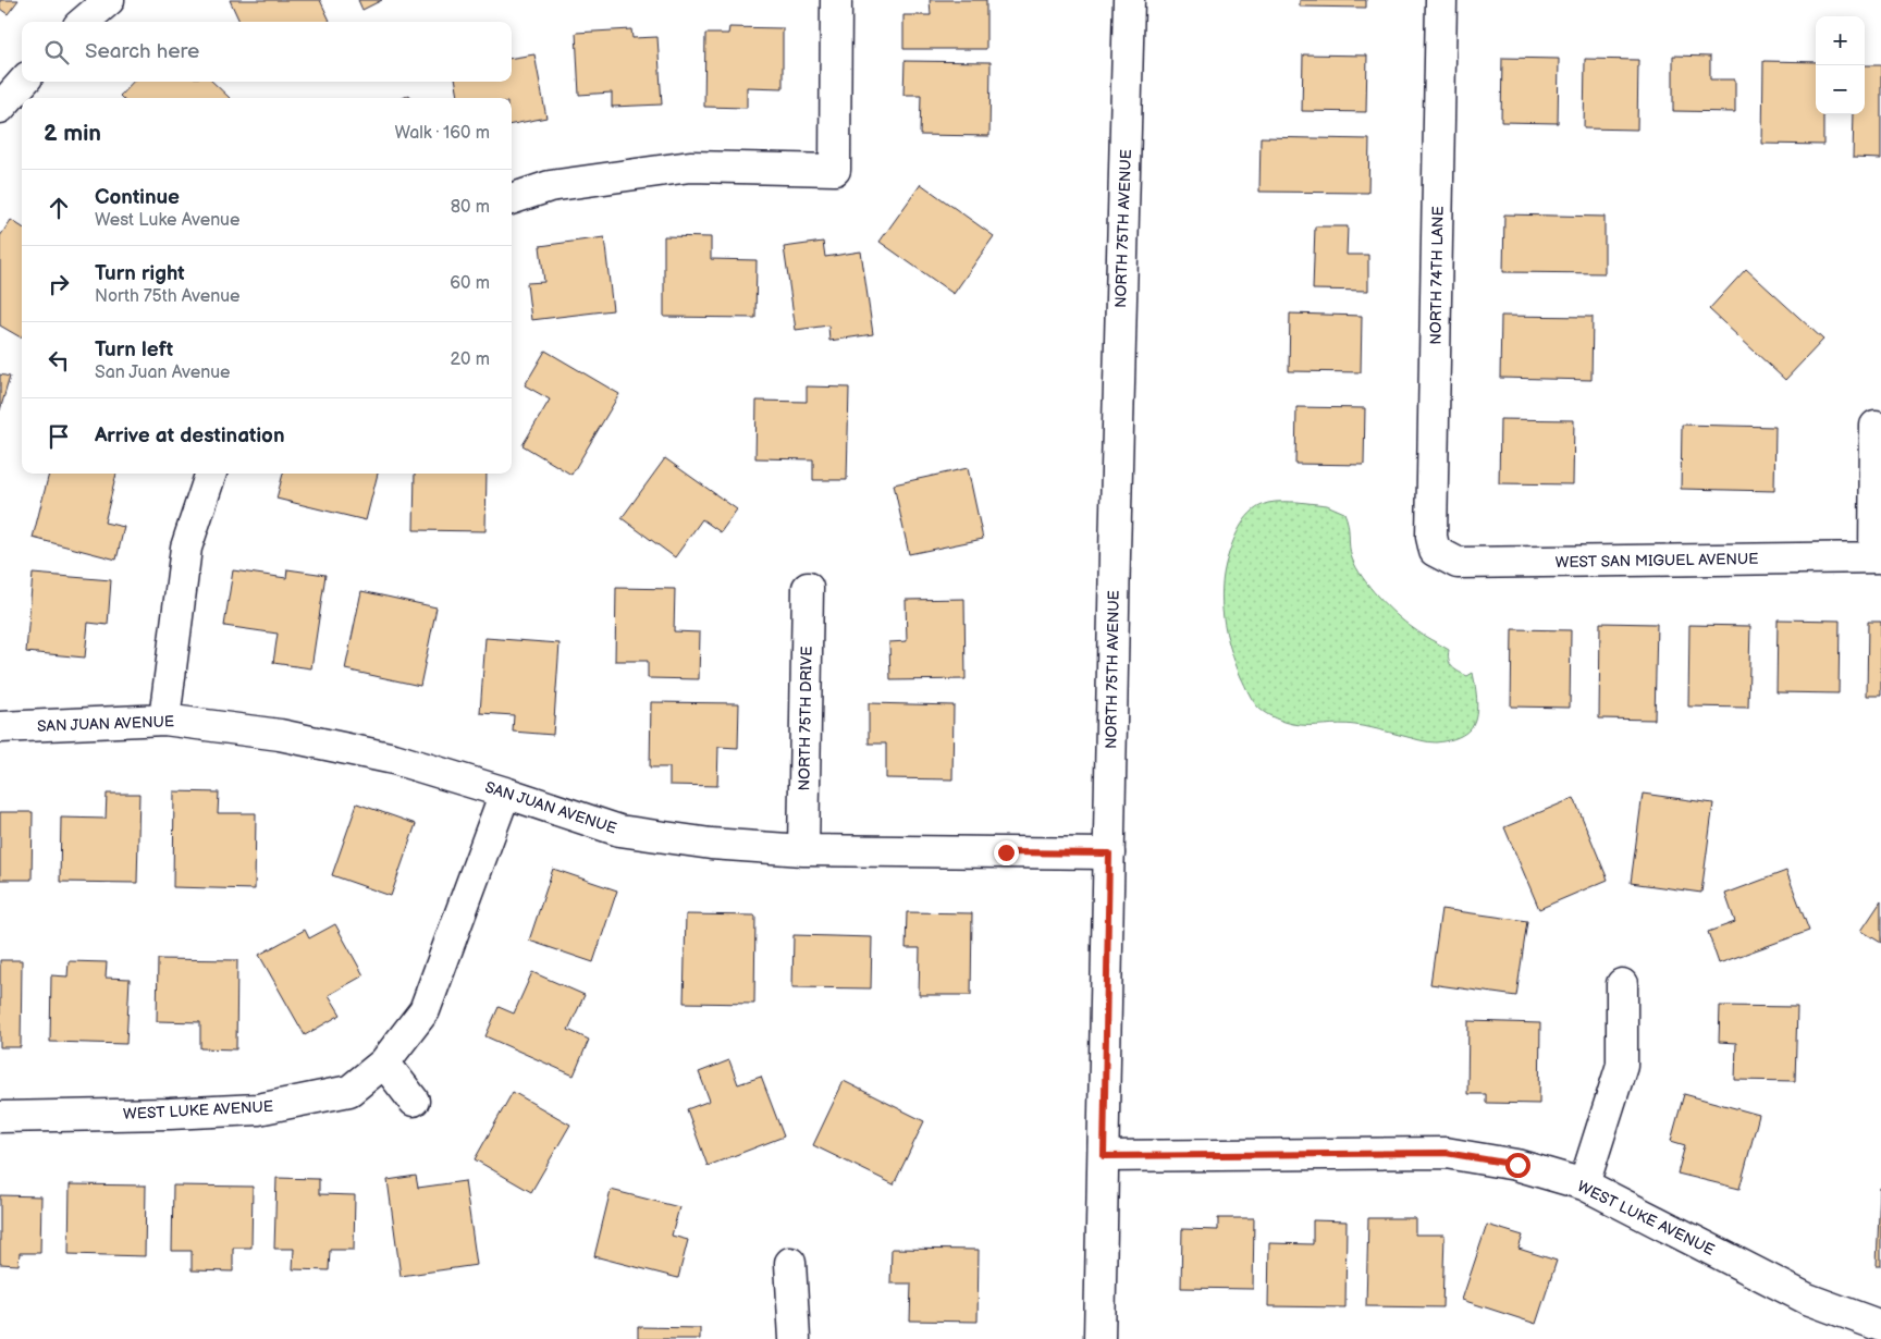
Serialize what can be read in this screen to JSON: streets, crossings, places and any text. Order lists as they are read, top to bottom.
{
  "streets": {
    "street": [
      "NORTH 75TH AVENUE",
      "NORTH 74TH LANE",
      "WEST SAN MIGUEL AVENUE",
      "NORTH 75TH DRIVE",
      "SAN JUAN AVENUE",
      "WEST LUKE AVENUE"
    ]
  },
  "crossings": [
    ["NORTH 75TH AVENUE", "SAN JUAN AVENUE"],
    ["NORTH 75TH AVENUE", "WEST LUKE AVENUE"],
    ["NORTH 74TH LANE", "WEST SAN MIGUEL AVENUE"],
    ["NORTH 75TH DRIVE", "SAN JUAN AVENUE"],
    ["SAN JUAN AVENUE", "WEST LUKE AVENUE"]
  ],
  "page": {
    "map_buttons": ["+", "−"],
    "search": "Search here",
    "heading": ["2 min", "Walk · 160 m"],
    "list": [
      ["Continue", "West Luke Avenue", "80 m"],
      ["Turn right", "North 75th Avenue", "60 m"],
      ["Turn left", "San Juan Avenue", "20 m"],
      "Arrive at destination"
    ]
  }
}
